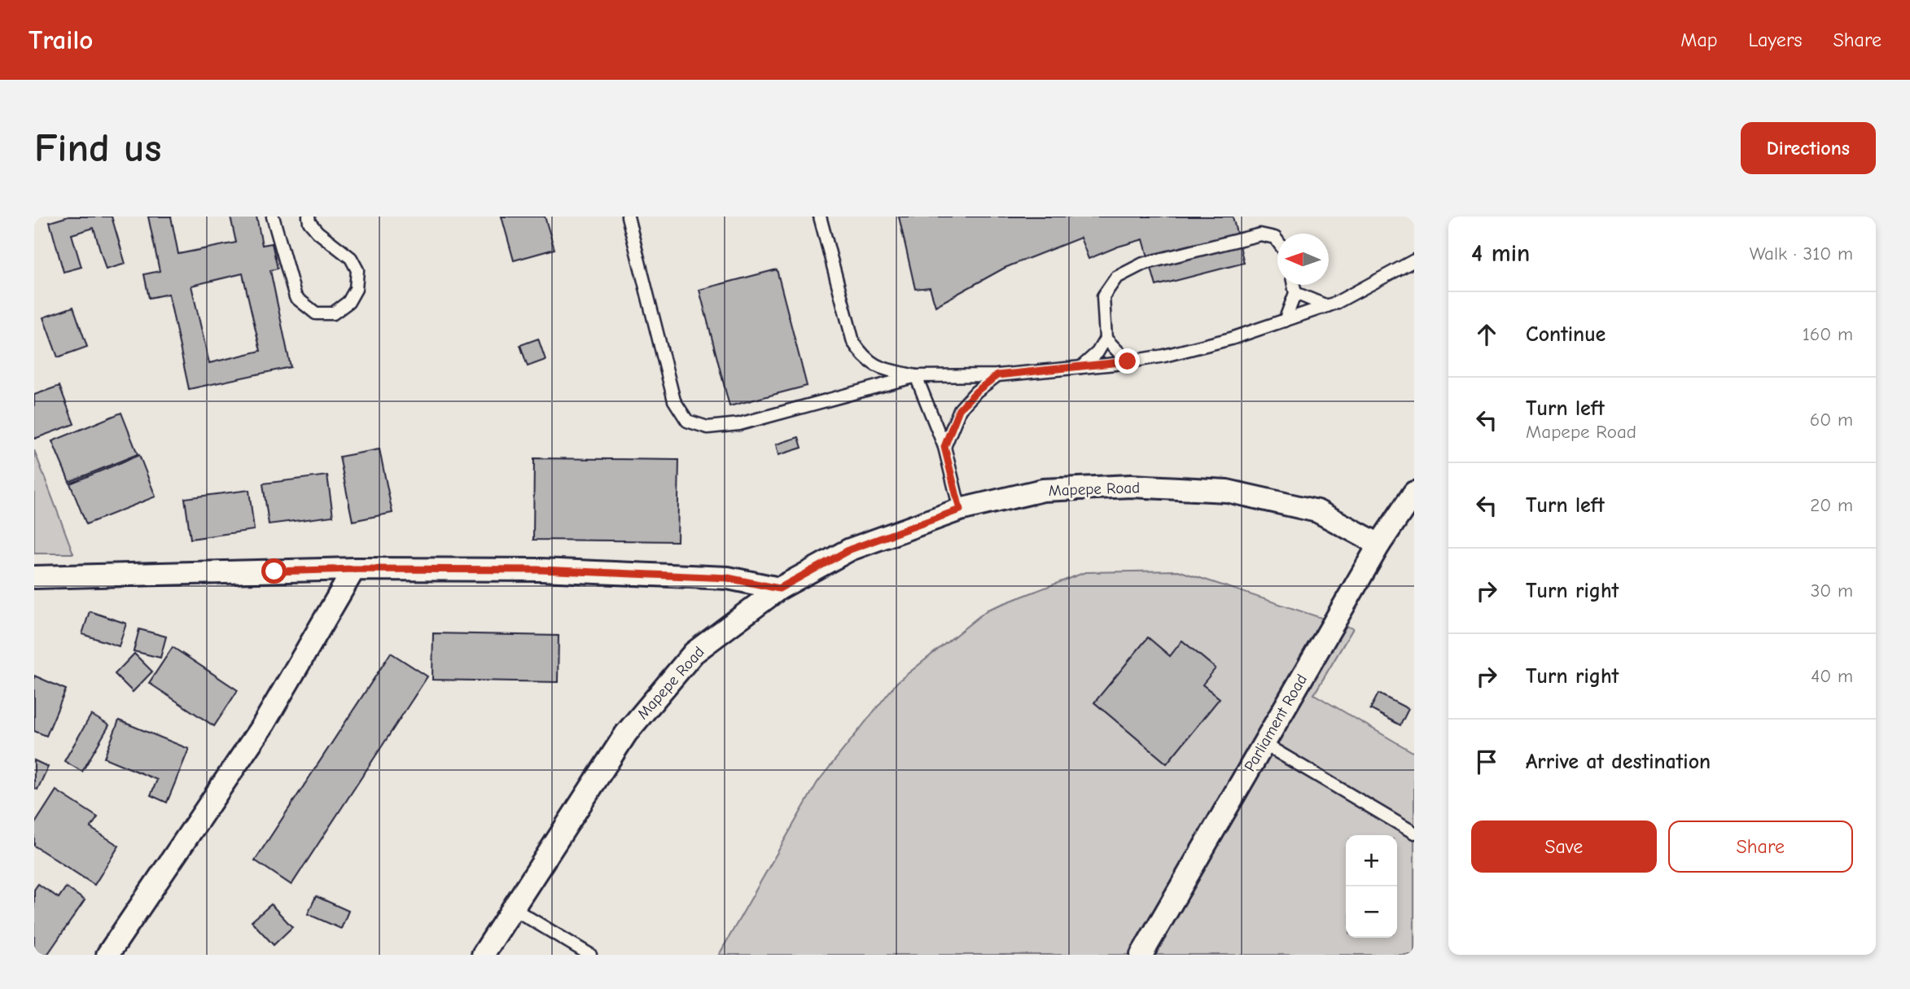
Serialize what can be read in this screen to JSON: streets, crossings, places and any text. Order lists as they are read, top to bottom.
{
  "streets": {
    "street": ["Mapepe Road", "Parliament Road"]
  },
  "crossings": [
    ["Mapepe Road", "Parliament Road"]
  ],
  "north": "left",
  "page": {
    "header": "Trailo",
    "nav": ["Map", "Layers", "Share"],
    "buttons": [
      "Directions",
      ["Save", "Share"]
    ],
    "title": "Find us",
    "heading": ["4 min", "Walk · 310 m"],
    "list": [
      ["Continue", "160 m"],
      ["Turn left", "Mapepe Road", "60 m"],
      ["Turn left", "20 m"],
      ["Turn right", "30 m"],
      ["Turn right", "40 m"],
      "Arrive at destination"
    ],
    "map_buttons": ["+", "−"]
  }
}
